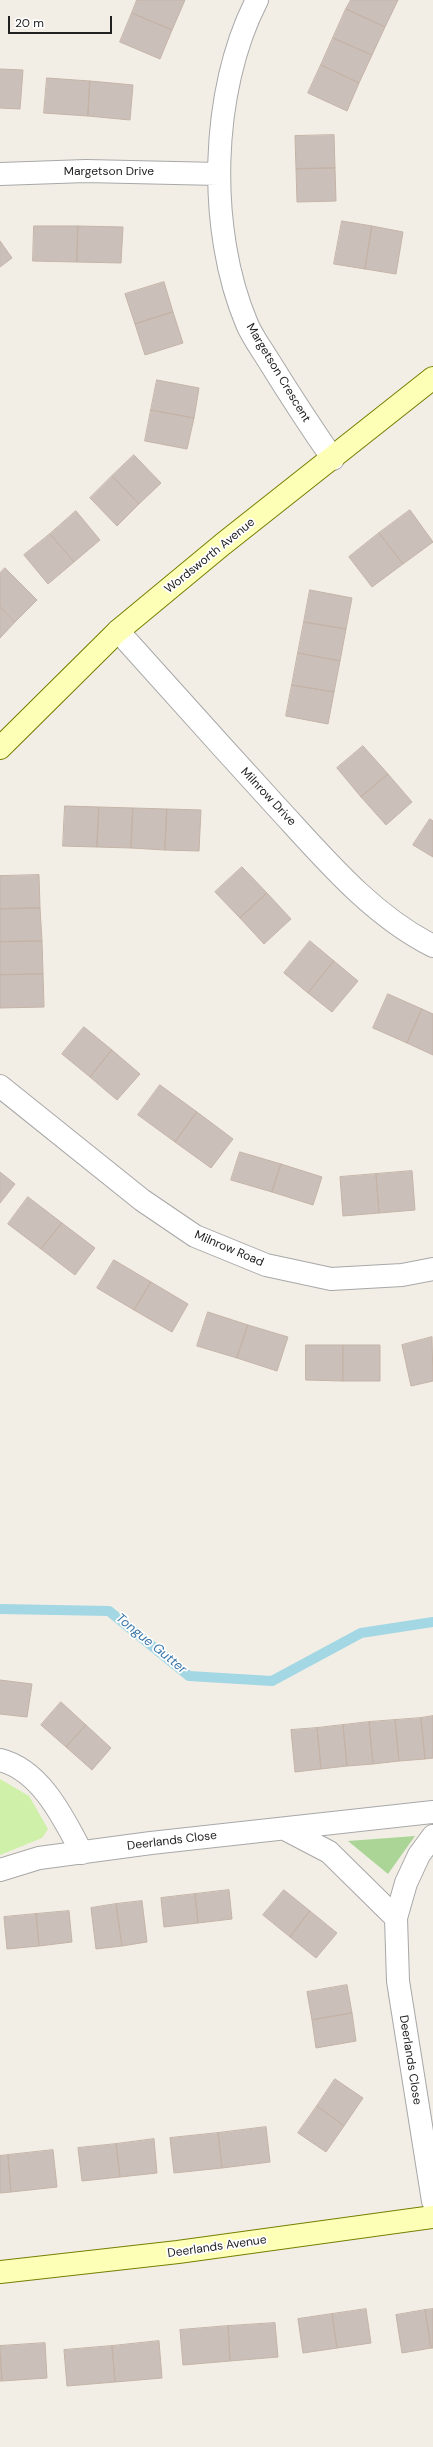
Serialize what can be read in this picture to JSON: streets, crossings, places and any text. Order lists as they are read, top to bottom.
{
  "streets": {
    "street": [
      "Margetson Drive",
      "Margetson Crescent",
      "Wordsworth Avenue",
      "Milnrow Drive",
      "Milnrow Road",
      "Deerlands Close",
      "Deerlands Avenue"
    ]
  },
  "crossings": [
    ["Margetson Drive", "Margetson Crescent"],
    ["Margetson Crescent", "Wordsworth Avenue"],
    ["Wordsworth Avenue", "Milnrow Drive"]
  ],
  "water": ["Tongue Gutter"],
  "scale_bar": "20 m"
}
